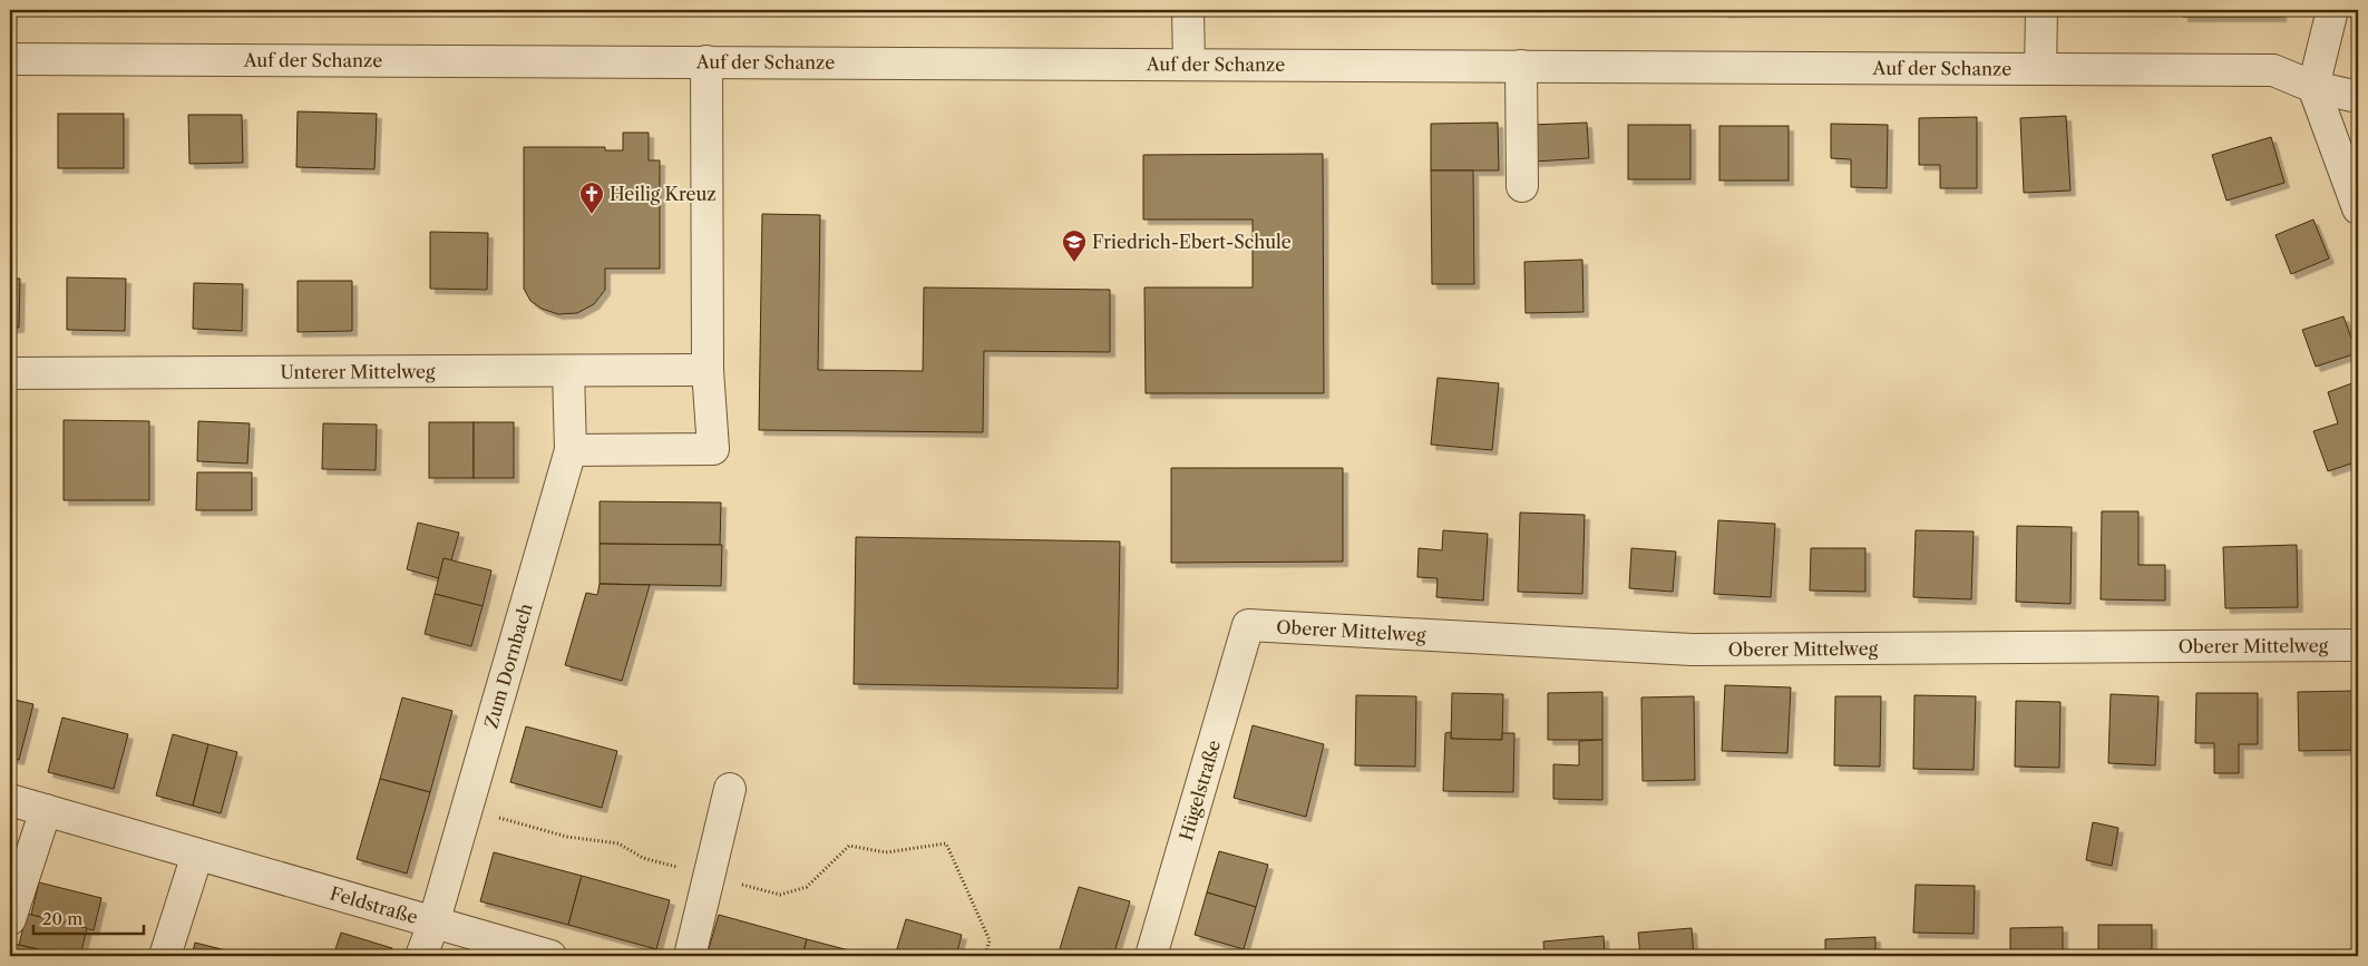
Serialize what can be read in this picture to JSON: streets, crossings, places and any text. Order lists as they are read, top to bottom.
{
  "streets": {
    "street": [
      "Auf der Schanze",
      "Unterer Mittelweg",
      "Oberer Mittelweg",
      "Zum Dornbach",
      "Hügelstraße",
      "Feldstraße"
    ]
  },
  "crossings": [
    ["Unterer Mittelweg", "Zum Dornbach"],
    ["Oberer Mittelweg", "Hügelstraße"],
    ["Zum Dornbach", "Feldstraße"]
  ],
  "places": {
    "church": ["Heilig Kreuz"],
    "school or university": ["Friedrich-Ebert-Schule"]
  },
  "scale_bar": "20 m"
}
